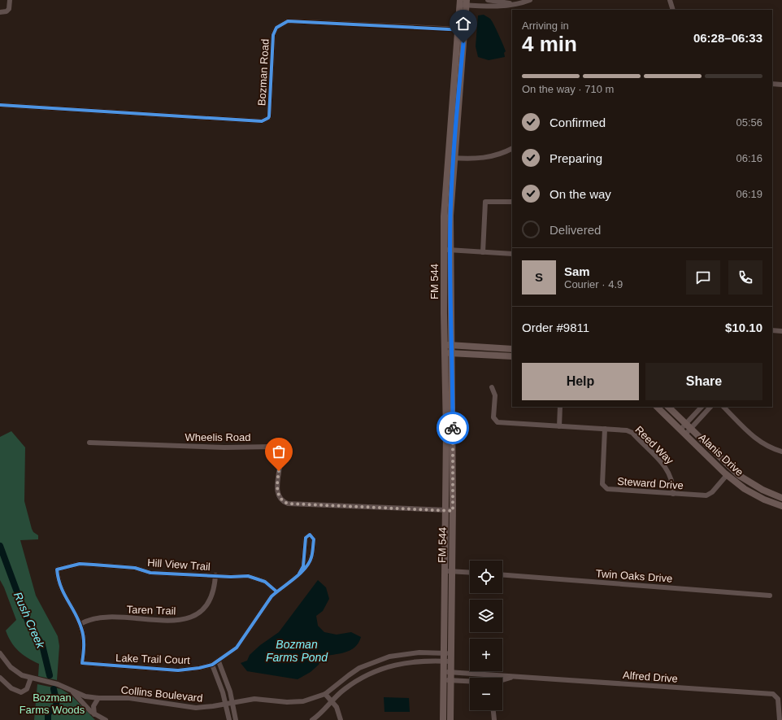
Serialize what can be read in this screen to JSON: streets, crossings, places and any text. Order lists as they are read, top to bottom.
{
  "streets": {
    "main road": ["FM 544", "Alanis Drive"],
    "street": [
      "Bozman Road",
      "Wheelis Road",
      "Reed Way",
      "Steward Drive",
      "Hill View Trail",
      "Twin Oaks Drive",
      "Taren Trail",
      "Lake Trail Court",
      "Alfred Drive",
      "Collins Boulevard"
    ]
  },
  "crossings": [
    ["Bozman Road", "FM 544"],
    ["FM 544", "Wheelis Road"],
    ["FM 544", "Alfred Drive"],
    ["FM 544", "Collins Boulevard"],
    ["Reed Way", "Steward Drive"],
    ["Alanis Drive", "Steward Drive"],
    ["Hill View Trail", "Taren Trail"],
    ["Hill View Trail", "Lake Trail Court"],
    ["Taren Trail", "Lake Trail Court"]
  ],
  "water": ["Rush Creek", "Bozman Farms Pond"],
  "parks": ["Bozman Farms Woods"],
  "page": {
    "heading": ["4 min", "Arriving in", "06:28–06:33"],
    "panel": [
      "Sam",
      "Courier · 4.9",
      "Order #9811",
      "$10.10"
    ],
    "bar": "On the way · 710 m",
    "list": [
      ["Confirmed", "05:56"],
      ["Preparing", "06:16"],
      ["On the way", "06:19"],
      "Delivered"
    ],
    "round": "S",
    "buttons": ["Help", "Share"],
    "map_buttons": ["+", "−"]
  }
}
